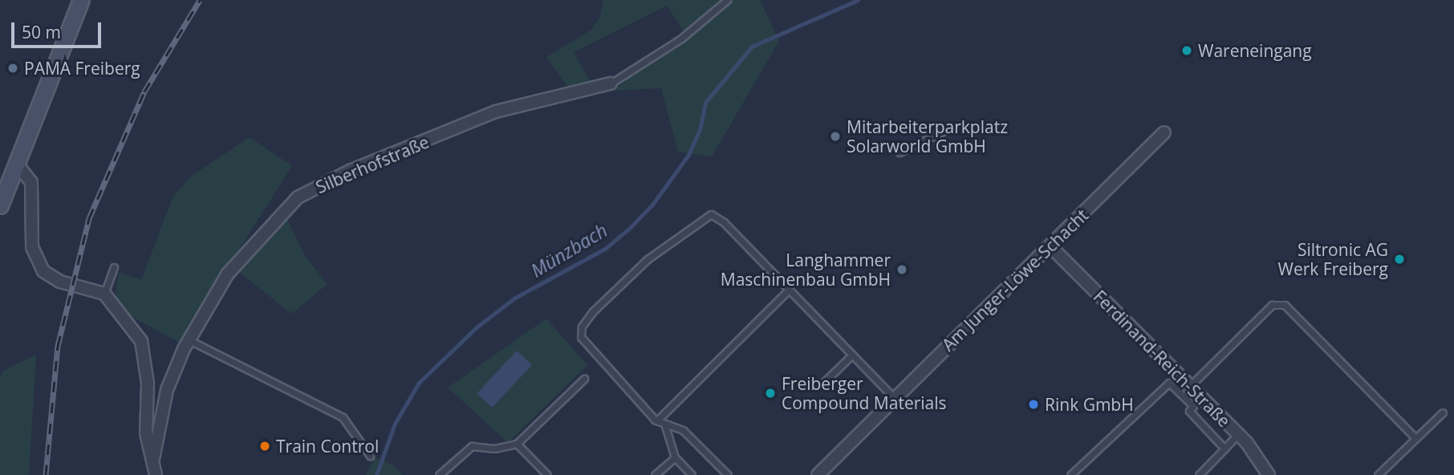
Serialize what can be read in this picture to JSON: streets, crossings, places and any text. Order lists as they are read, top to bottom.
{
  "streets": {
    "street": ["Silberhofstraße", "Am Junger-Löwe-Schacht", "Ferdinand-Reich-Straße"]
  },
  "crossings": [
    ["Am Junger-Löwe-Schacht", "Ferdinand-Reich-Straße"]
  ],
  "water": ["Münzbach"],
  "places": [
    "Wareneingang",
    "PAMA Freiberg",
    "Mitarbeiterparkplatz Solarworld GmbH",
    "Siltronic AG Werk Freiberg",
    "Langhammer Maschinenbau GmbH",
    "Freiberger Compound Materials",
    "Rink GmbH",
    "Train Control"
  ],
  "scale_bar": "50 m"
}
